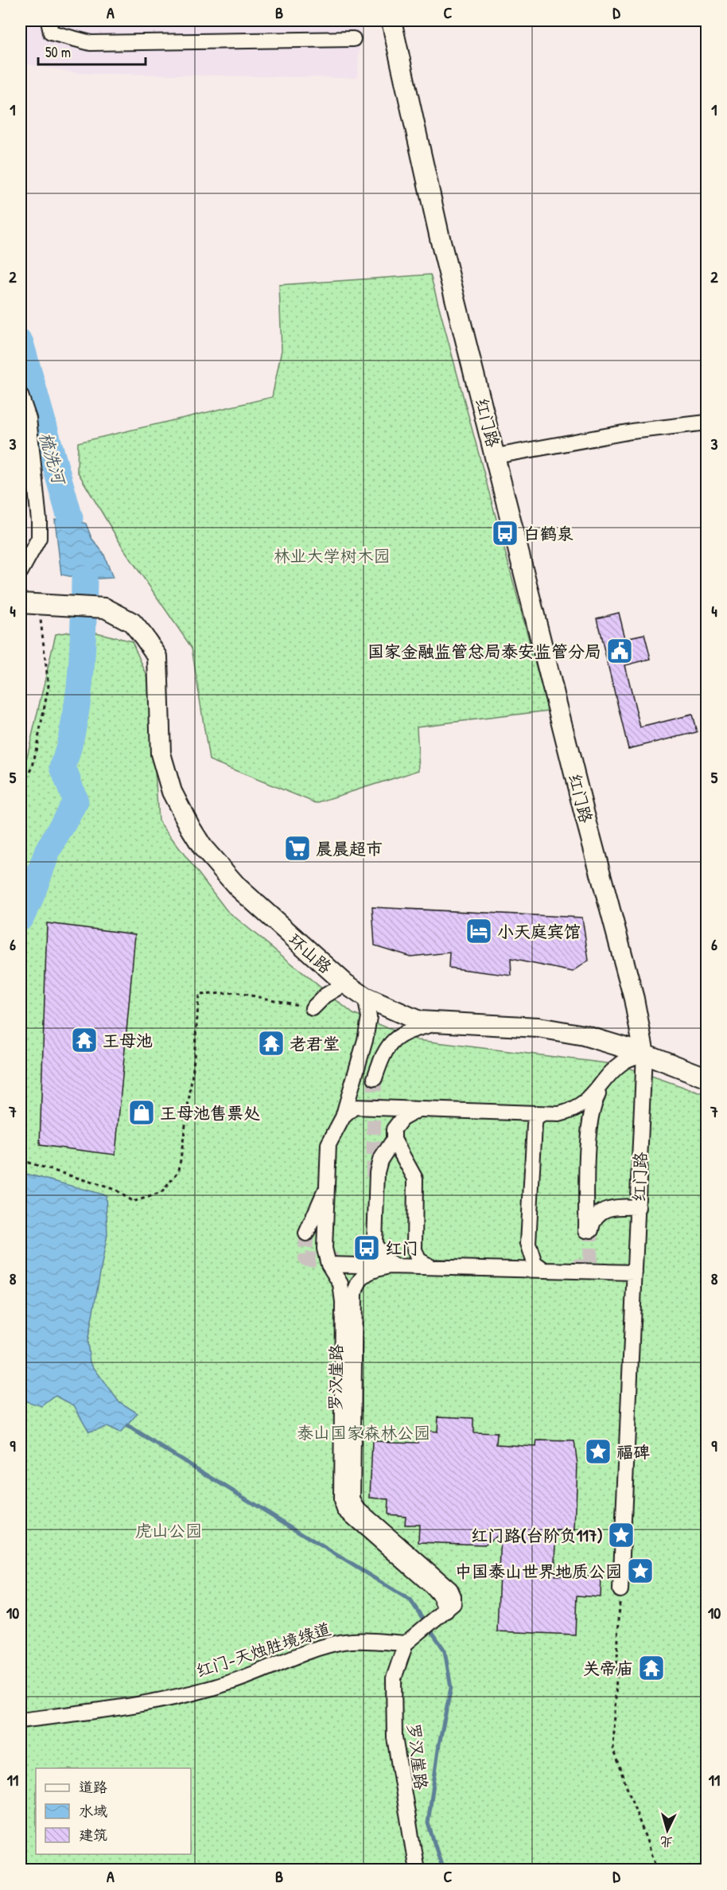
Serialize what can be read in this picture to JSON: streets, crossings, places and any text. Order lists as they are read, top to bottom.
{
  "streets": {
    "main road": ["红门路", "环山路"],
    "street": ["罗汉崖路", "红门-天烛胜境绿道"]
  },
  "crossings": [
    ["红门路", "环山路"],
    ["罗汉崖路", "红门-天烛胜境绿道"]
  ],
  "water": ["梳洗河"],
  "parks": ["林业大学树木园", "泰山国家森林公园", "虎山公园"],
  "places": {
    "bus stop": ["白鹤泉", "红门"],
    "public building": ["国家金融监管总局泰安监管分局"],
    "supermarket": ["晨晨超市"],
    "hotel": ["小天庭宾馆"],
    "temple": ["王母池", "老君堂", "关帝庙"],
    "shop": ["王母池售票处"],
    "place": ["福碑", "红门路(台阶负117)", "中国泰山世界地质公园"]
  },
  "legend": ["道路", "水域", "建筑"],
  "scale_bar": "50 m",
  "north": "bottom",
  "grid": {
    "columns": [
      "A",
      "B",
      "C",
      "D"
    ],
    "rows": [
      "1",
      "2",
      "3",
      "4",
      "5",
      "6",
      "7",
      "8",
      "9",
      "10",
      "11"
    ]
  }
}
